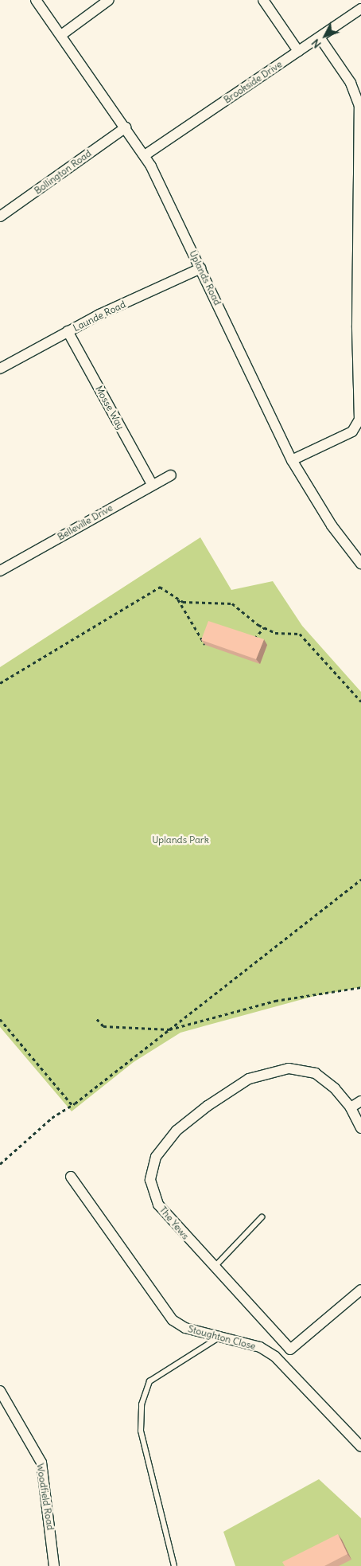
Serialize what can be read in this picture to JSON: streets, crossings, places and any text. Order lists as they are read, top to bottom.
{
  "streets": {
    "street": [
      "Brookside Drive",
      "Bollington Road",
      "Uplands Road",
      "Launde Road",
      "Mosse Way",
      "Belleville Drive",
      "The Yews",
      "Stoughton Close",
      "Woodfield Road"
    ]
  },
  "crossings": [
    ["Brookside Drive", "Uplands Road"],
    ["Bollington Road", "Uplands Road"],
    ["Uplands Road", "Launde Road"],
    ["Launde Road", "Mosse Way"],
    ["Mosse Way", "Belleville Drive"]
  ],
  "parks": ["Uplands Park"],
  "north": "bottom left"
}
